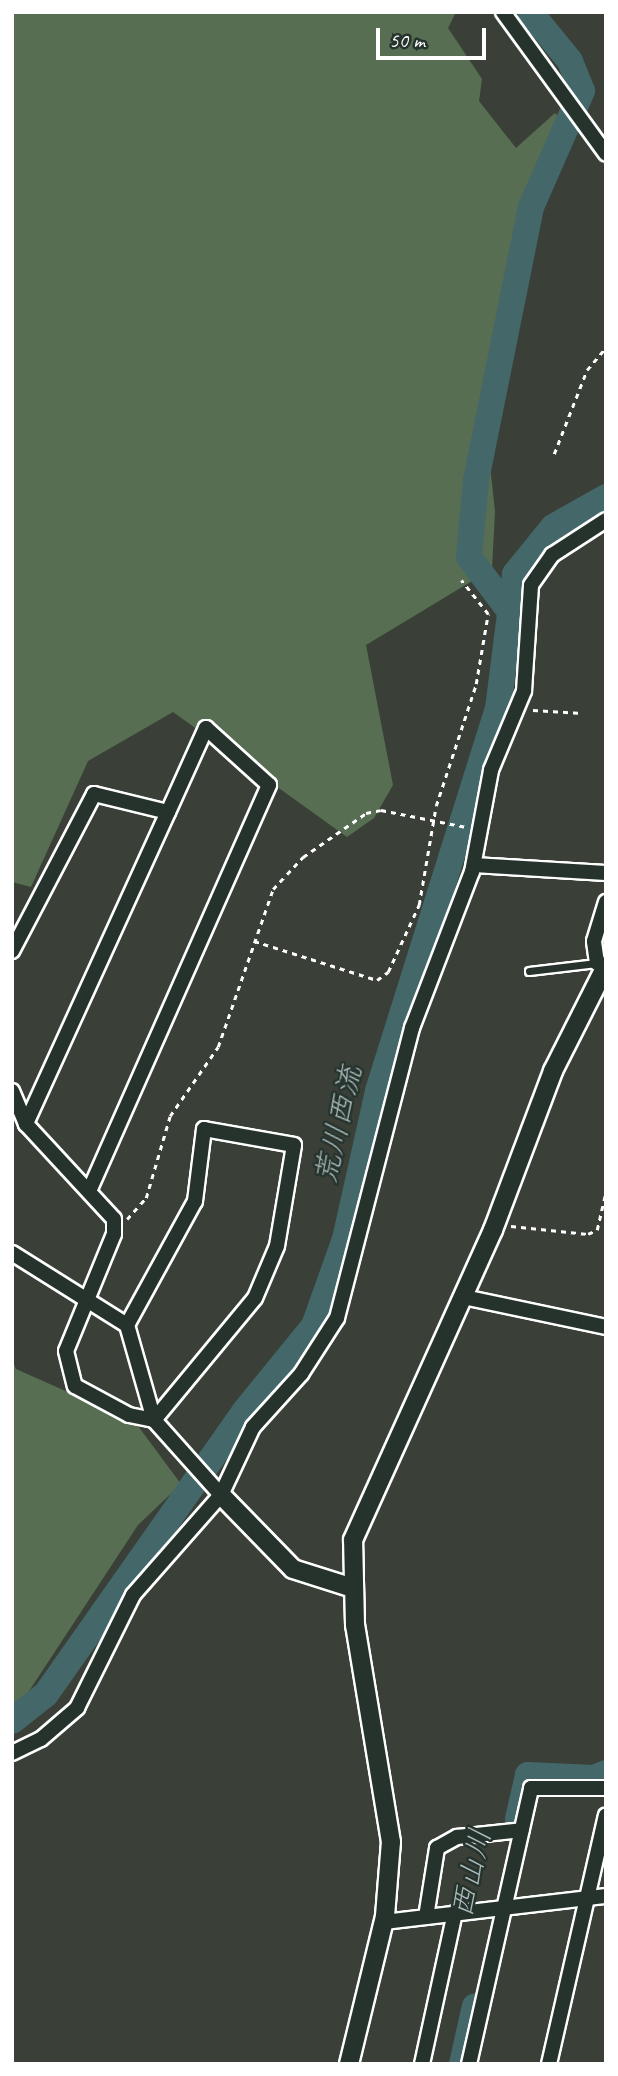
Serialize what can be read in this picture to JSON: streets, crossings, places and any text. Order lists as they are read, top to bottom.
{
  "water": ["荒川西流", "西山川"],
  "scale_bar": "50 m"
}
